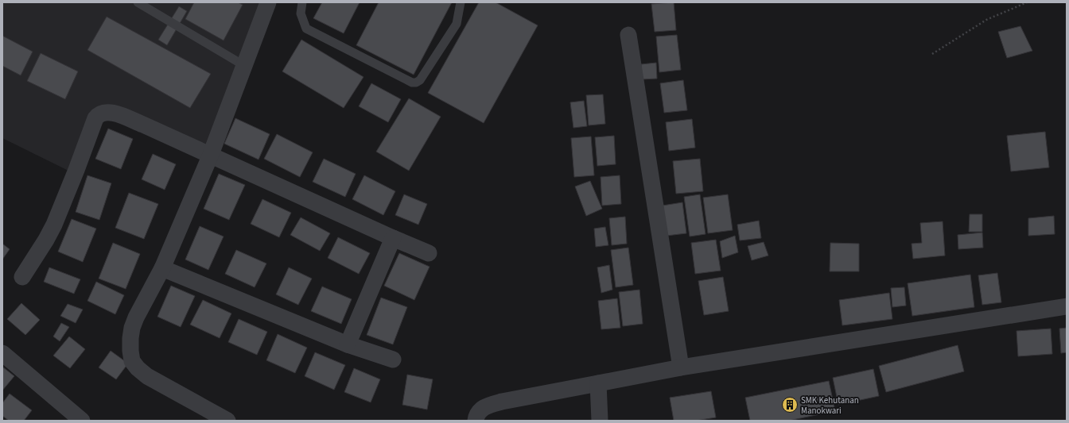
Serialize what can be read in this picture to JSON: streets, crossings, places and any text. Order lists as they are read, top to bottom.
{
  "places": {
    "building": ["SMK Kehutanan Manokwari"]
  }
}
